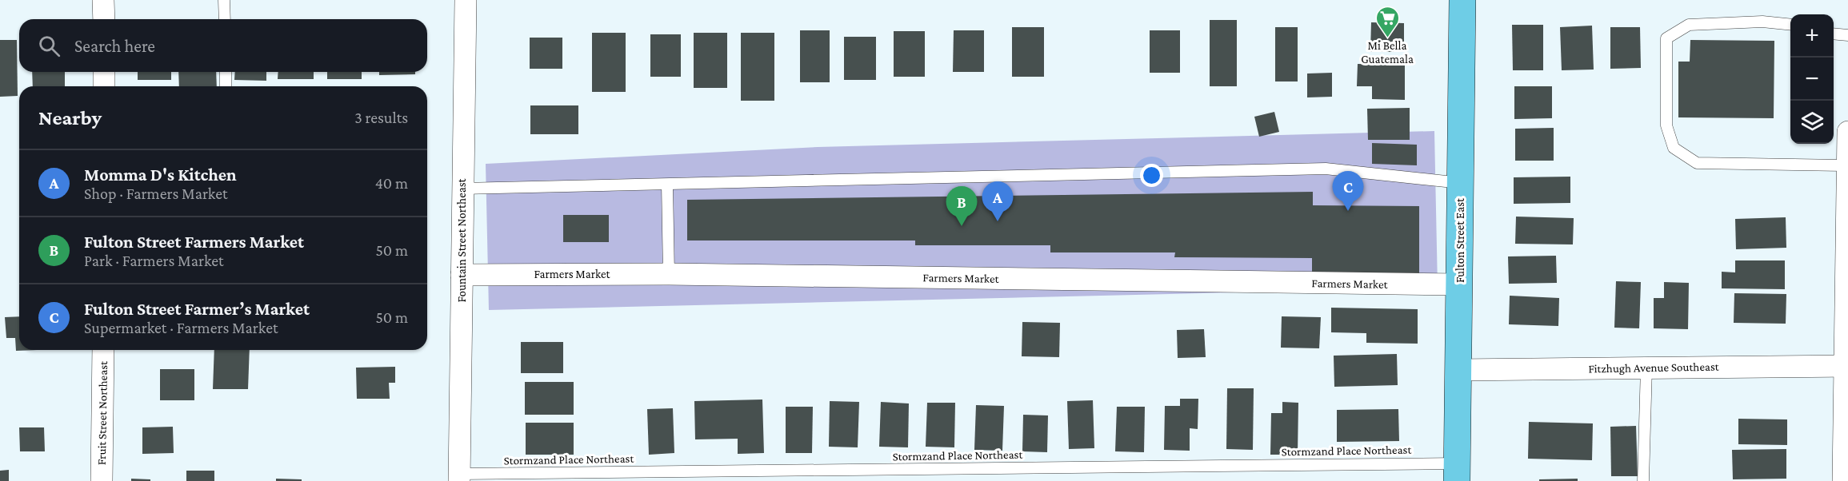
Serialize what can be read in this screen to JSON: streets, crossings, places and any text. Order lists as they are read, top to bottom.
{
  "streets": {
    "main road": ["Fulton Street East"],
    "street": [
      "Fountain Street Northeast",
      "Farmers Market",
      "Fitzhugh Avenue Southeast",
      "Fruit Street Northeast"
    ],
    "lane": ["Stormzand Place Northeast"]
  },
  "crossings": [
    ["Fountain Street Northeast", "Farmers Market"],
    ["Fountain Street Northeast", "Stormzand Place Northeast"],
    ["Fulton Street East", "Farmers Market"],
    ["Fulton Street East", "Fitzhugh Avenue Southeast"],
    ["Fulton Street East", "Stormzand Place Northeast"]
  ],
  "places": {
    "supermarket": ["Mi Bella Guatemala"]
  },
  "page": {
    "map_buttons": ["+", "−"],
    "search": "Search here",
    "heading": ["Nearby", "3 results"],
    "list": [
      {
        "mark": "A",
        "name": "Momma D's Kitchen",
        "note": "Shop · Farmers Market",
        "value": "40 m"
      },
      {
        "mark": "B",
        "name": "Fulton Street Farmers Market",
        "note": "Park · Farmers Market",
        "value": "50 m"
      },
      {
        "mark": "C",
        "name": "Fulton Street Farmer’s Market",
        "note": "Supermarket · Farmers Market",
        "value": "50 m"
      }
    ],
    "pins": ["C", "A", "B"]
  }
}
